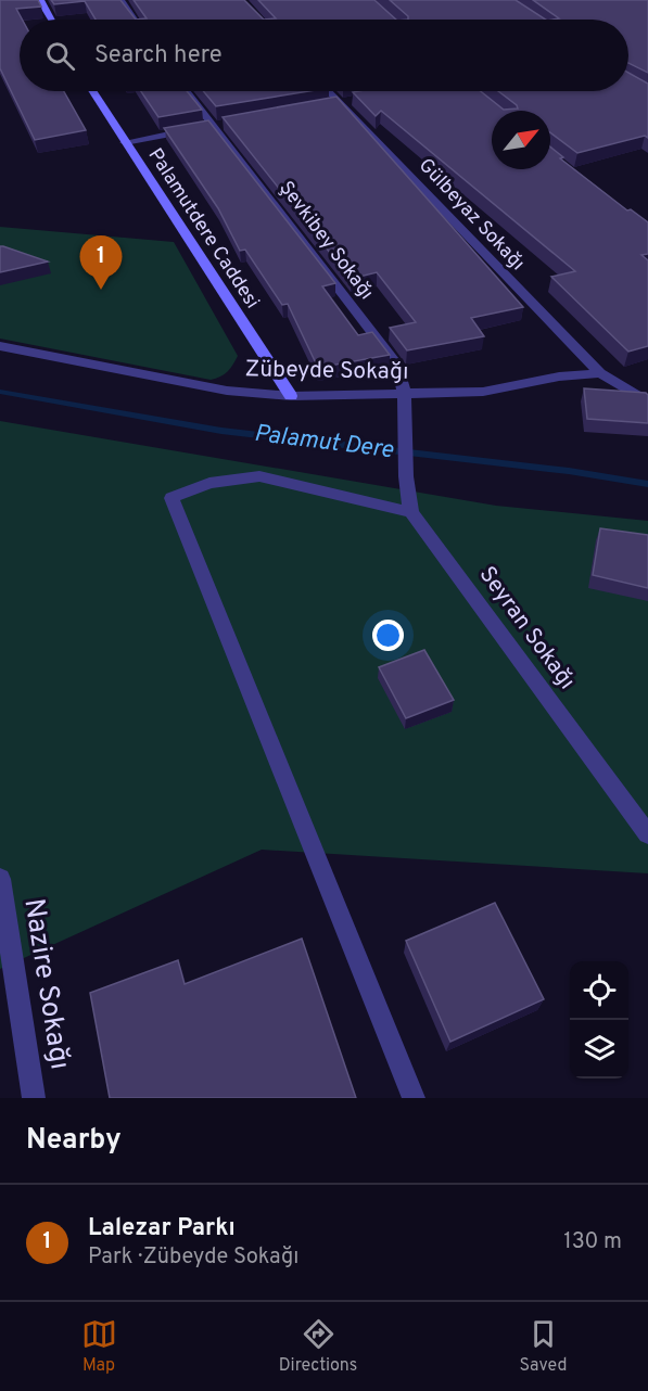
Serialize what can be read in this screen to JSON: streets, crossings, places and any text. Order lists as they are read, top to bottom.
{
  "streets": {
    "street": [
      "Gülbeyaz Sokağı",
      "Palamutdere Caddesi",
      "Şevkibey Sokağı",
      "Zübeyde Sokağı",
      "Seyran Sokağı",
      "Nazire Sokağı"
    ]
  },
  "crossings": [
    ["Gülbeyaz Sokağı", "Zübeyde Sokağı"],
    ["Palamutdere Caddesi", "Zübeyde Sokağı"],
    ["Şevkibey Sokağı", "Zübeyde Sokağı"],
    ["Şevkibey Sokağı", "Seyran Sokağı"]
  ],
  "water": ["Palamut Dere"],
  "north": "top right",
  "page": {
    "search": "Search here",
    "pins": "1",
    "heading": "Nearby",
    "list": [
      {
        "mark": "1",
        "name": "Lalezar Parkı",
        "note": "Park · Zübeyde Sokağı",
        "value": "130 m"
      }
    ],
    "nav": ["Map", "Directions", "Saved"]
  }
}
